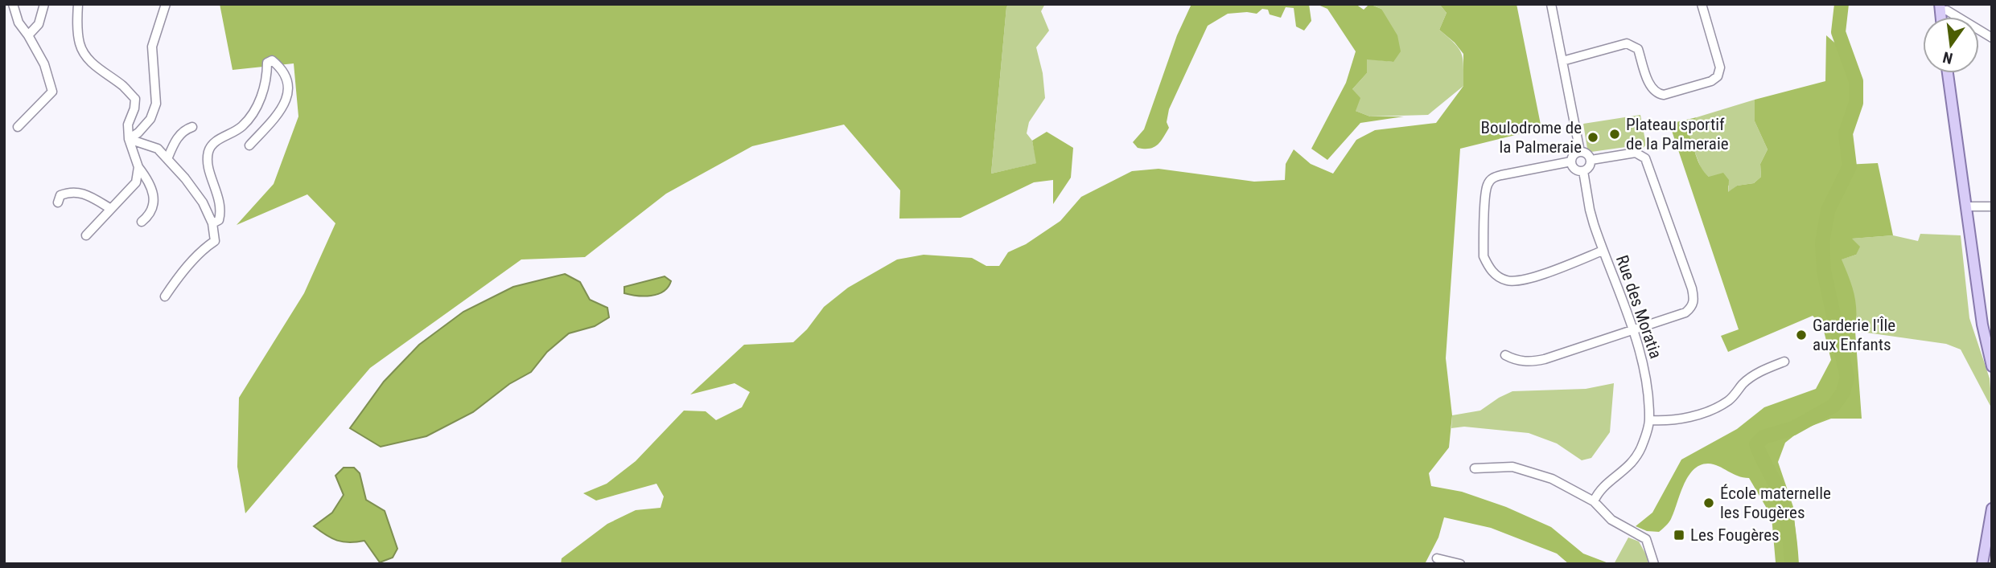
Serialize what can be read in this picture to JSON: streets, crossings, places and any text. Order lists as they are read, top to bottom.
{
  "streets": {
    "street": ["Rue des Moratia"]
  },
  "places": {
    "other": [
      "Plateau sportif de la Palmeraie",
      "Boulodrome de la Palmeraie",
      "Garderie l'Île aux Enfants",
      "École maternelle les Fougères"
    ],
    "transit": ["Les Fougères"]
  },
  "north": "bottom"
}
